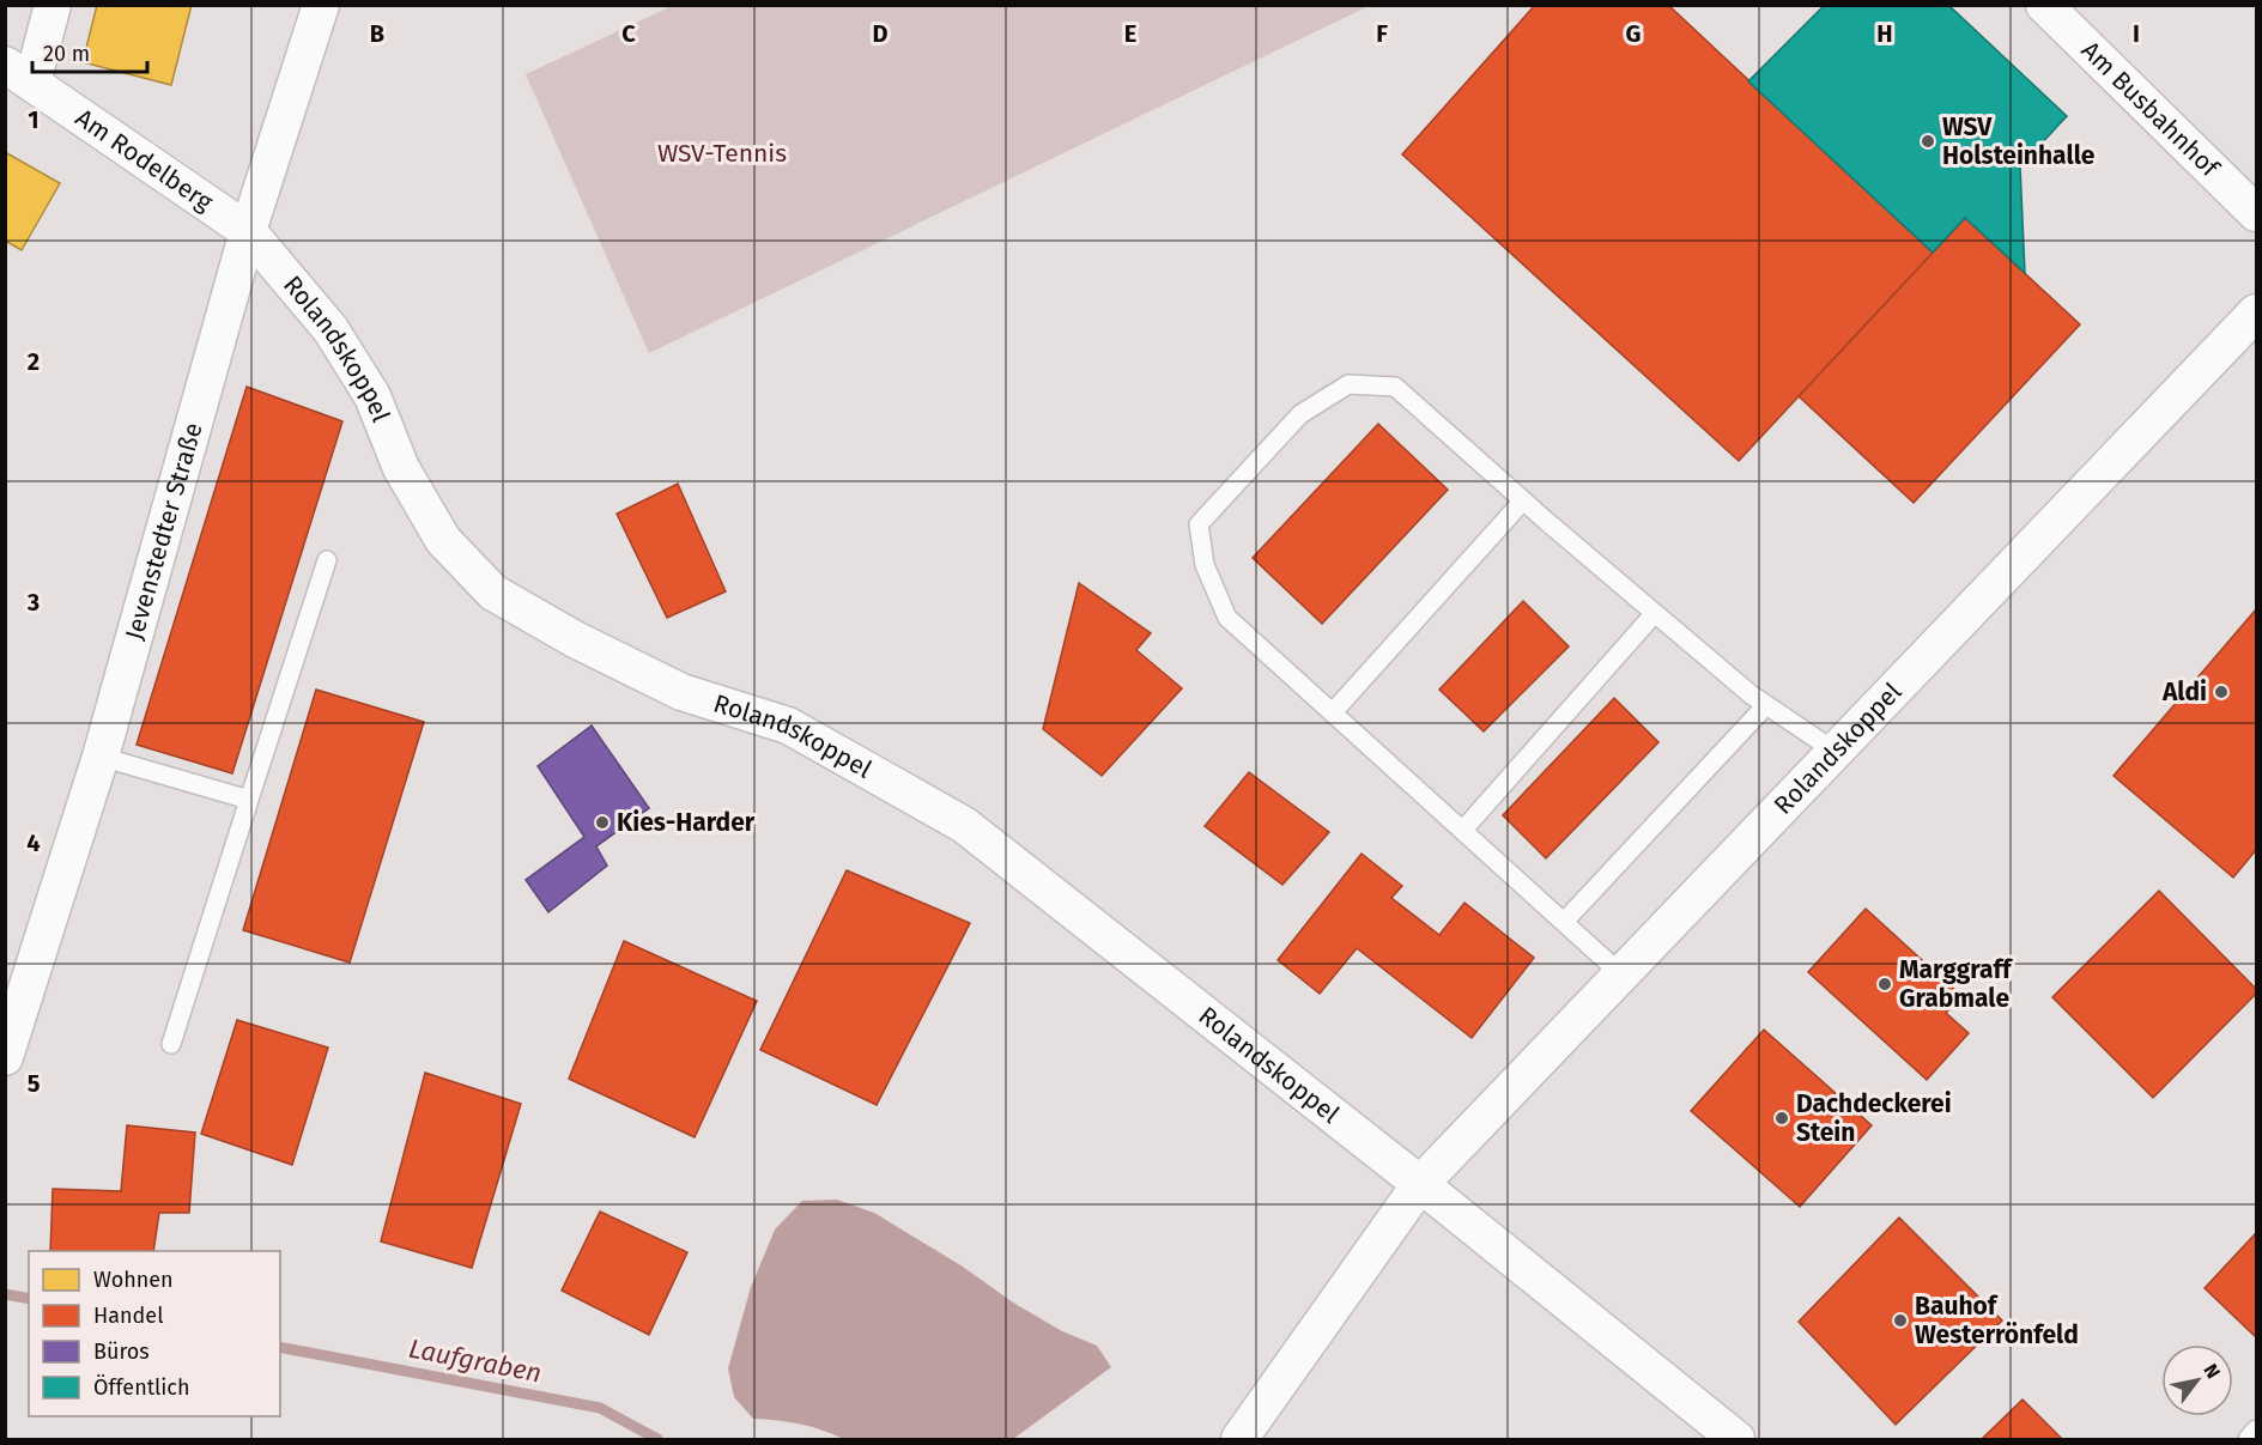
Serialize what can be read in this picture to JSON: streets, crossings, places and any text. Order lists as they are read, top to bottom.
{
  "streets": {
    "street": [
      "Am Busbahnhof",
      "Am Rodelberg",
      "Rolandskoppel",
      "Jevenstedter Straße"
    ]
  },
  "crossings": [
    ["Am Rodelberg", "Rolandskoppel"],
    ["Am Rodelberg", "Jevenstedter Straße"],
    ["Rolandskoppel", "Jevenstedter Straße"]
  ],
  "water": ["Laufgraben"],
  "parks": ["WSV-Tennis"],
  "places": [
    "WSV Holsteinhalle",
    "Aldi",
    "Kies-Harder",
    "Marggraff Grabmale",
    "Dachdeckerei Stein",
    "Bauhof Westerrönfeld"
  ],
  "legend": [
    "Wohnen",
    "Handel",
    "Büros",
    "Öffentlich"
  ],
  "scale_bar": "20 m",
  "north": "top right",
  "grid": {
    "columns": [
      "B",
      "C",
      "D",
      "E",
      "F",
      "G",
      "H",
      "I"
    ],
    "rows": [
      "1",
      "2",
      "3",
      "4",
      "5"
    ]
  }
}
